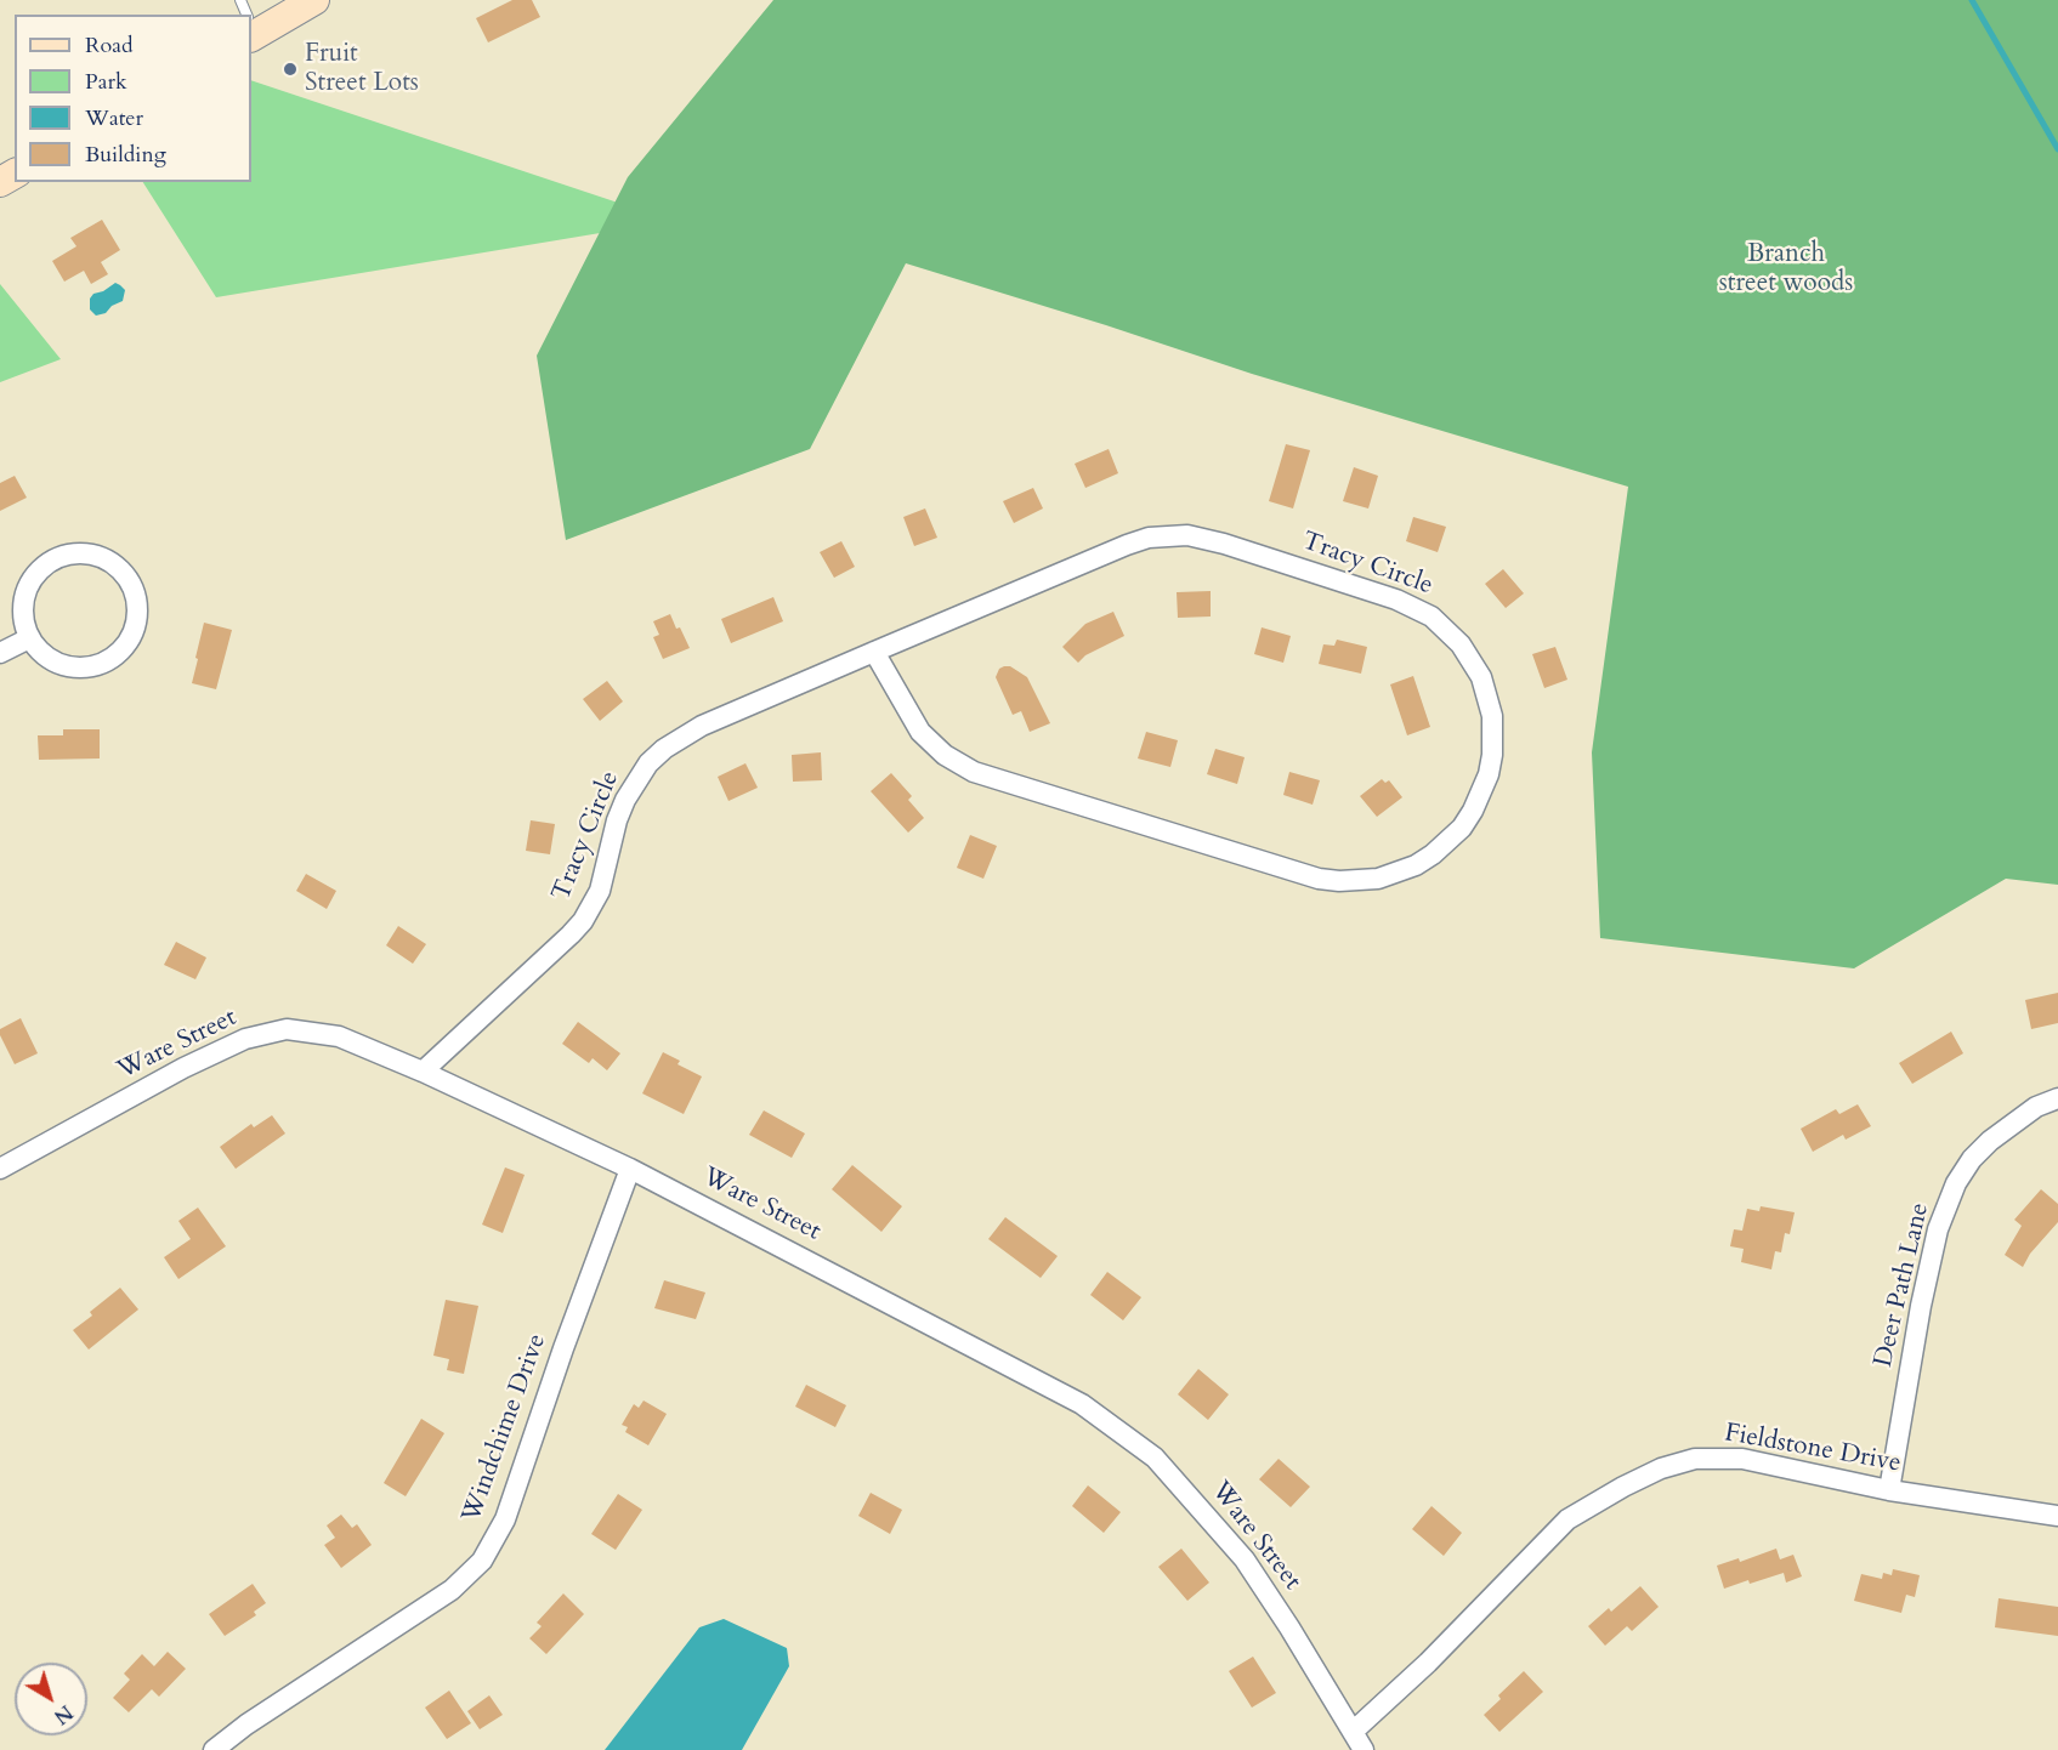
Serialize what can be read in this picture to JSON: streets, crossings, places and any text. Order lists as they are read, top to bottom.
{
  "streets": {
    "street": [
      "Tracy Circle",
      "Ware Street",
      "Deer Path Lane",
      "Windchime Drive",
      "Fieldstone Drive"
    ]
  },
  "crossings": [
    ["Tracy Circle", "Ware Street"],
    ["Ware Street", "Windchime Drive"],
    ["Ware Street", "Fieldstone Drive"],
    ["Deer Path Lane", "Fieldstone Drive"]
  ],
  "parks": ["Branch street woods"],
  "places": ["Fruit Street Lots"],
  "legend": [
    "Road",
    "Park",
    "Water",
    "Building"
  ],
  "north": "bottom right"
}
